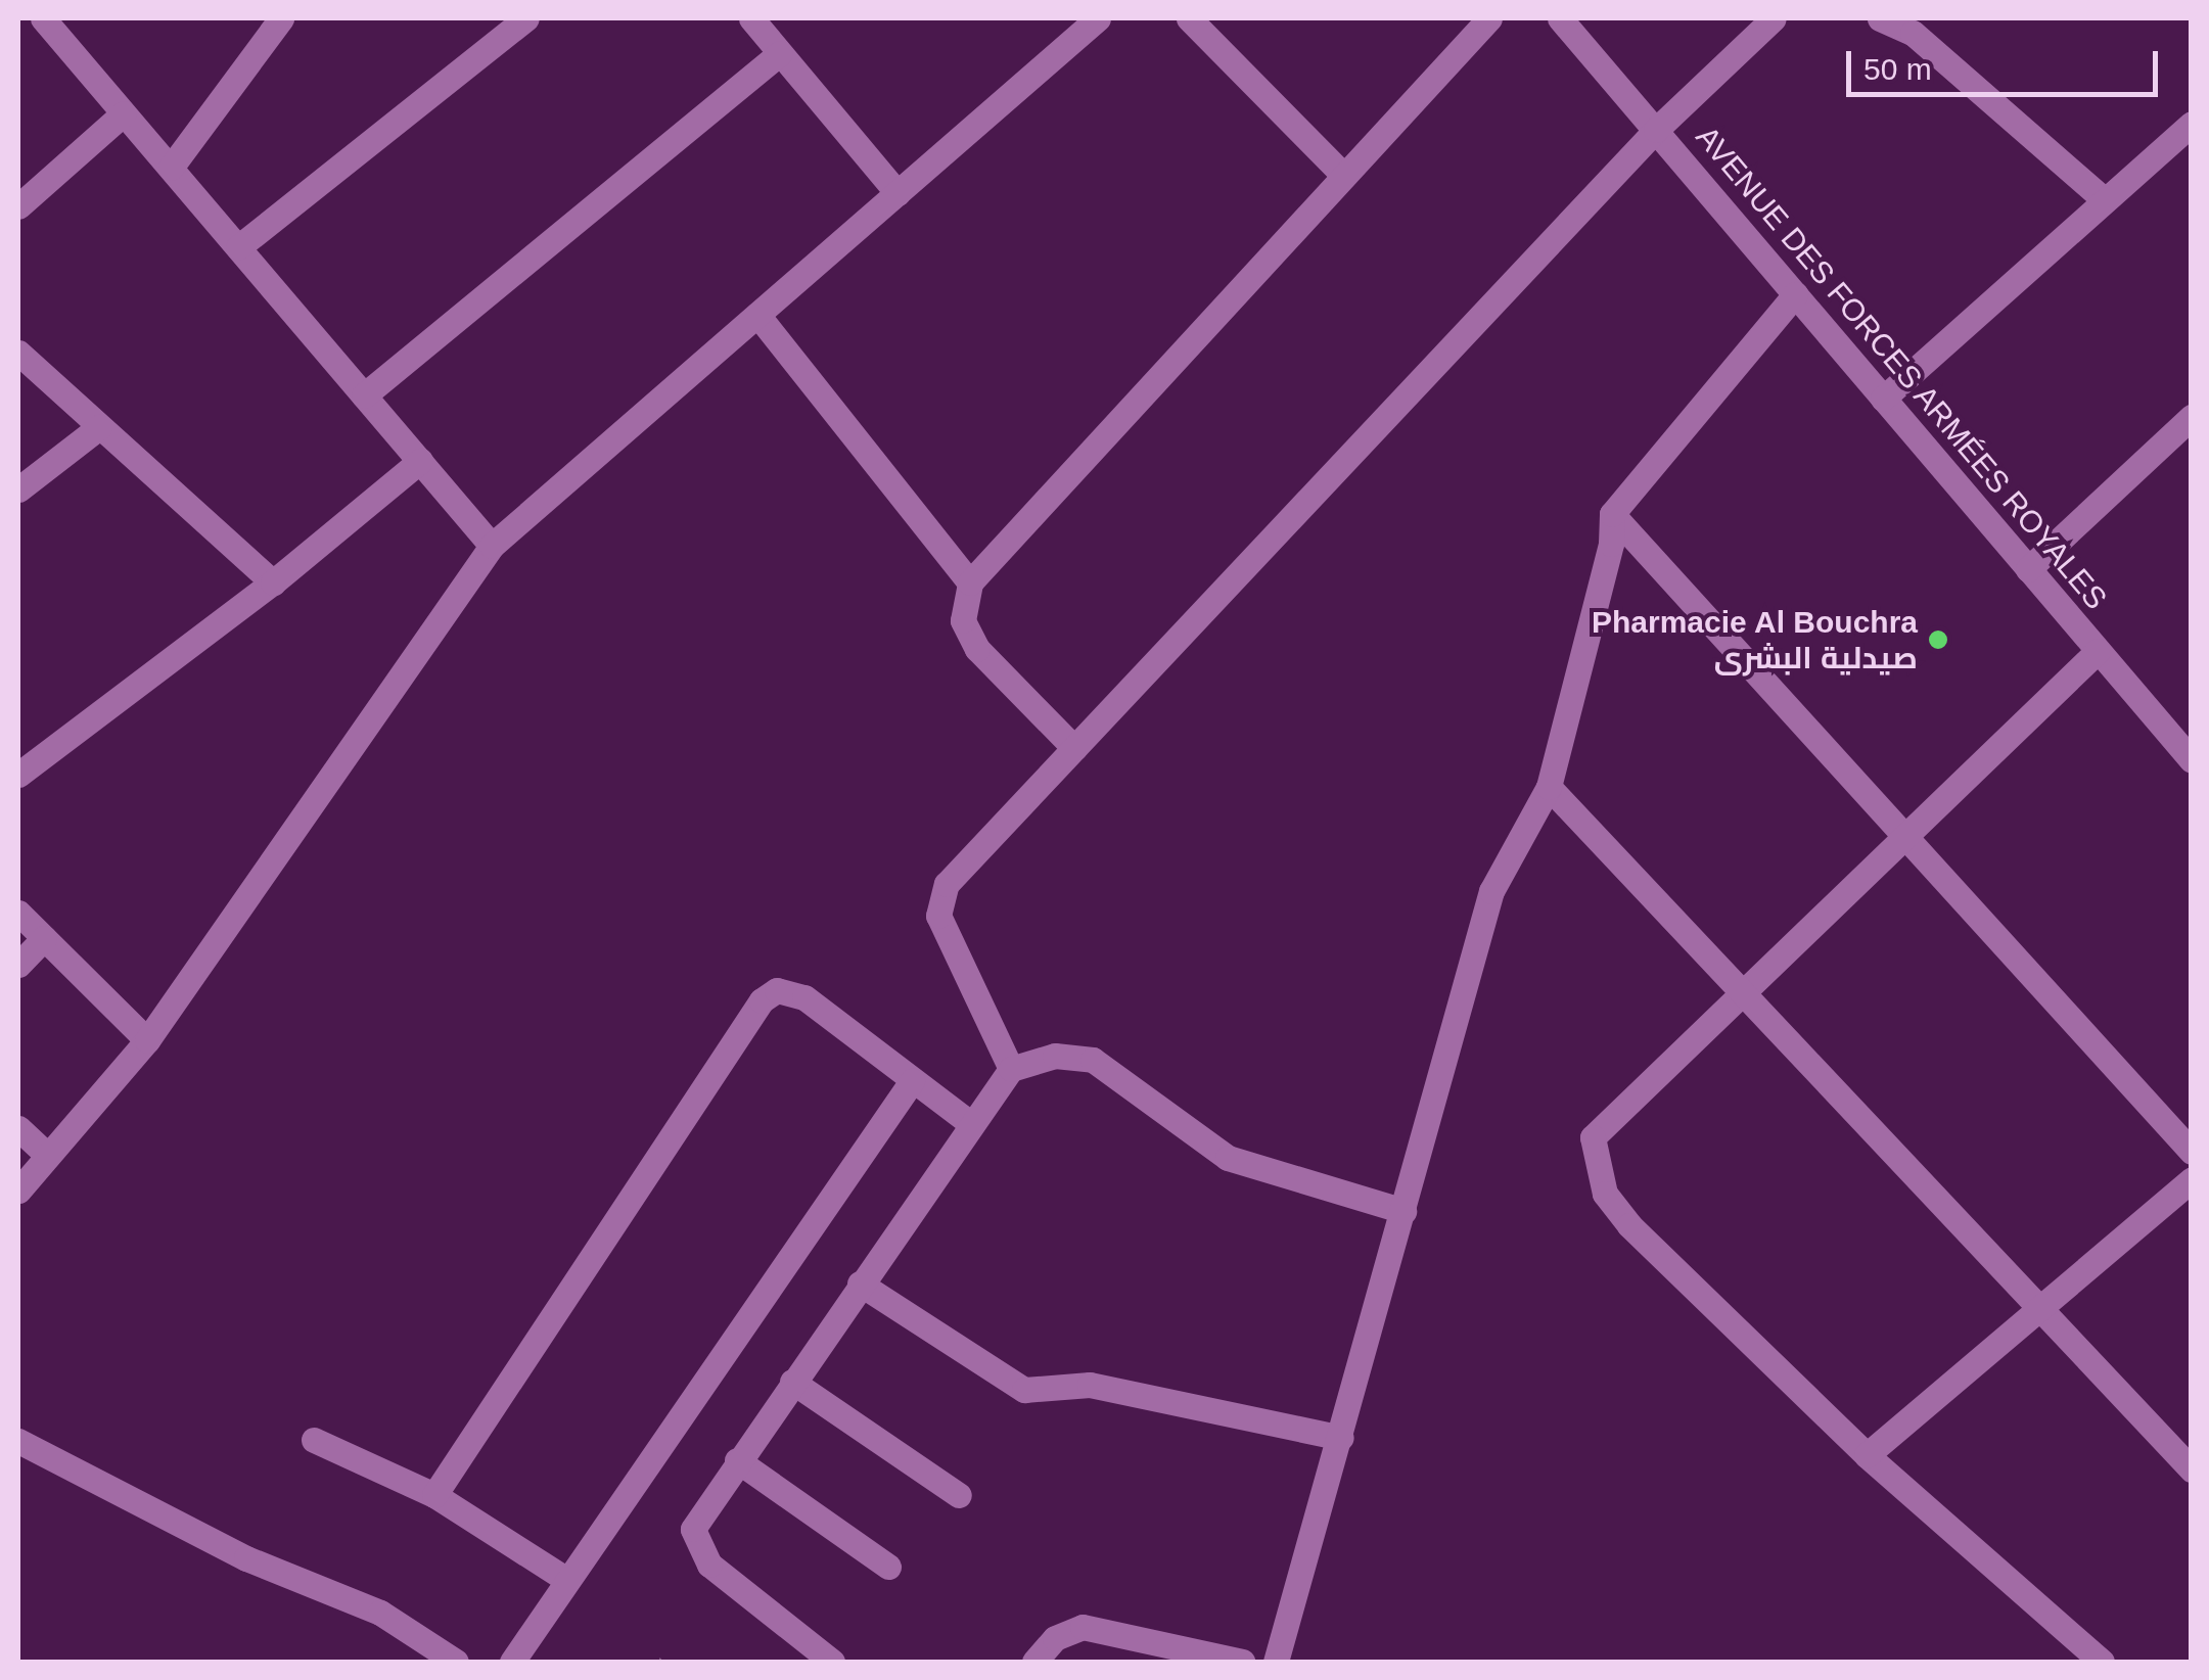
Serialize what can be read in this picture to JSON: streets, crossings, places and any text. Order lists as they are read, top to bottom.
{
  "streets": {
    "street": ["AVENUE DES FORCES ARMÉES ROYALES"]
  },
  "places": ["Pharmacie Al Bouchra صيدلية البشرى"],
  "scale_bar": "50 m"
}
